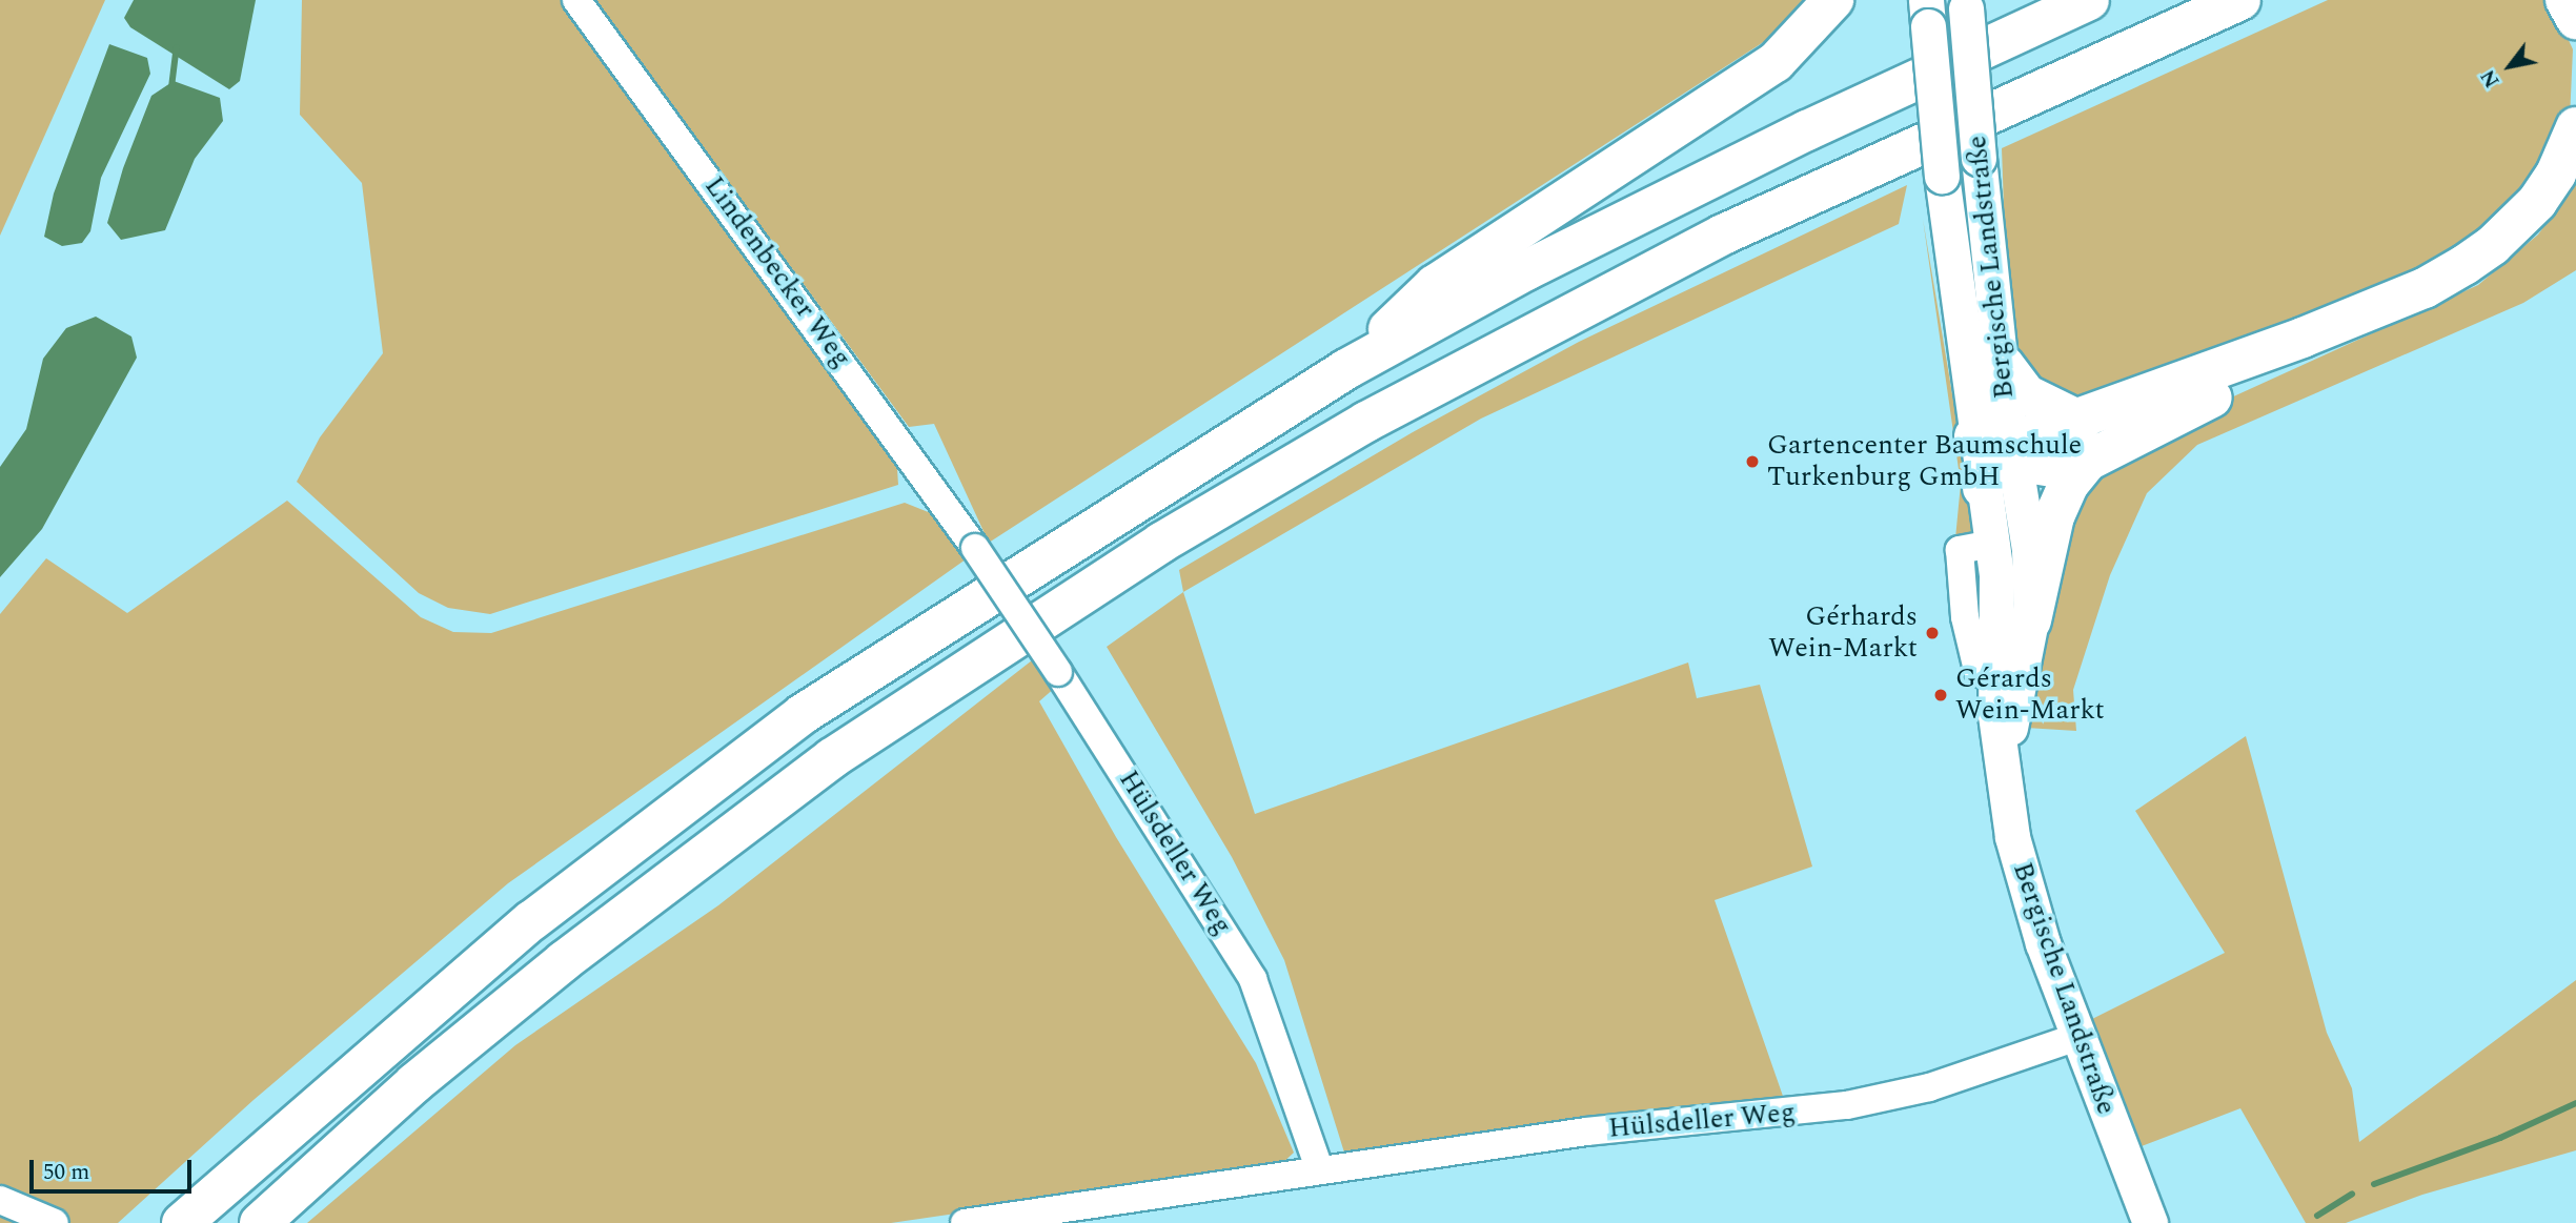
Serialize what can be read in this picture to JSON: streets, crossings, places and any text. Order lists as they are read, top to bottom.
{
  "streets": {
    "main road": ["Bergische Landstraße"],
    "street": ["Lindenbecker Weg", "Hülsdeller Weg"]
  },
  "crossings": [
    ["Bergische Landstraße", "Hülsdeller Weg"],
    ["Lindenbecker Weg", "Hülsdeller Weg"]
  ],
  "places": ["Gartencenter Baumschule Turkenburg GmbH", "Gérhards Wein-Markt", "Gérards Wein-Markt"],
  "scale_bar": "50 m",
  "north": "bottom left"
}
